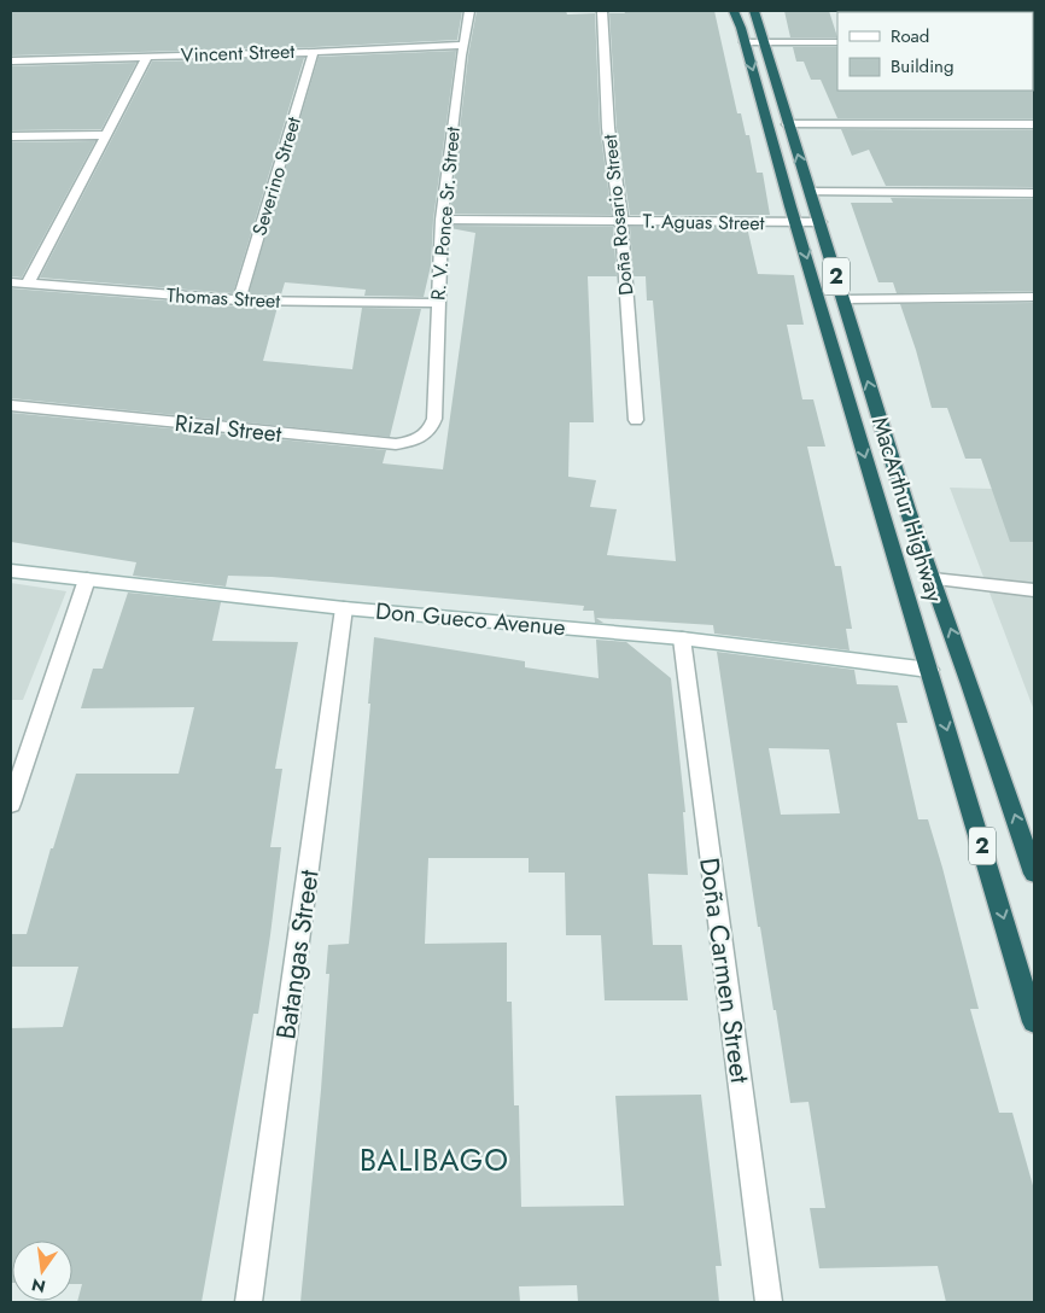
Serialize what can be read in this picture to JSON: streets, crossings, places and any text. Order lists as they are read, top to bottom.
{
  "streets": {
    "highway": ["2", "MacArthur Highway"],
    "street": [
      "Vincent Street",
      "Severino Street",
      "R. V. Ponce Sr. Street",
      "Doña Rosario Street",
      "T. Aguas Street",
      "Thomas Street",
      "Rizal Street",
      "Don Gueco Avenue",
      "Batangas Street",
      "Doña Carmen Street"
    ]
  },
  "crossings": [
    ["Vincent Street", "Severino Street"],
    ["Vincent Street", "R. V. Ponce Sr. Street"],
    ["Severino Street", "Thomas Street"],
    ["R. V. Ponce Sr. Street", "T. Aguas Street"],
    ["R. V. Ponce Sr. Street", "Thomas Street"],
    ["R. V. Ponce Sr. Street", "Rizal Street"],
    ["Doña Rosario Street", "T. Aguas Street"],
    ["T. Aguas Street", "MacArthur Highway"],
    ["MacArthur Highway", "Don Gueco Avenue"],
    ["Don Gueco Avenue", "Batangas Street"],
    ["Don Gueco Avenue", "Doña Carmen Street"]
  ],
  "districts": ["BALIBAGO"],
  "legend": ["Road", "Building"],
  "north": "bottom"
}
